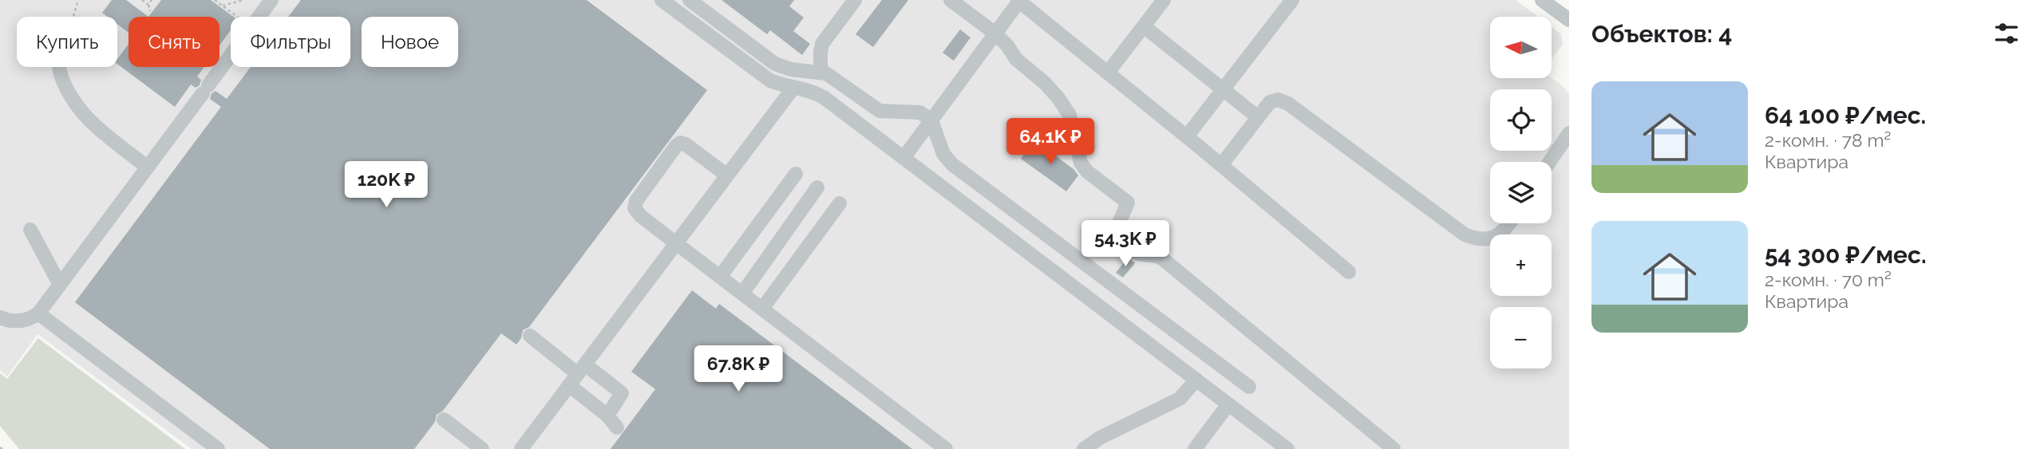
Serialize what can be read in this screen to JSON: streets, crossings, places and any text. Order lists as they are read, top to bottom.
{
  "north": "left",
  "page": {
    "heading": "Объектов: 4",
    "map_buttons": ["+", "−"],
    "chip": [
      "Купить",
      "Снять",
      "Фильтры",
      "Новое"
    ],
    "list": [
      {
        "name": "64 100 ₽/мес.",
        "note": "2-комн. · 78 m² · Квартира"
      },
      {
        "name": "54 300 ₽/мес.",
        "note": "2-комн. · 70 m² · Квартира"
      }
    ],
    "price": [
      "64.1K ₽",
      "120K ₽",
      "54.3K ₽",
      "67.8K ₽"
    ]
  }
}
